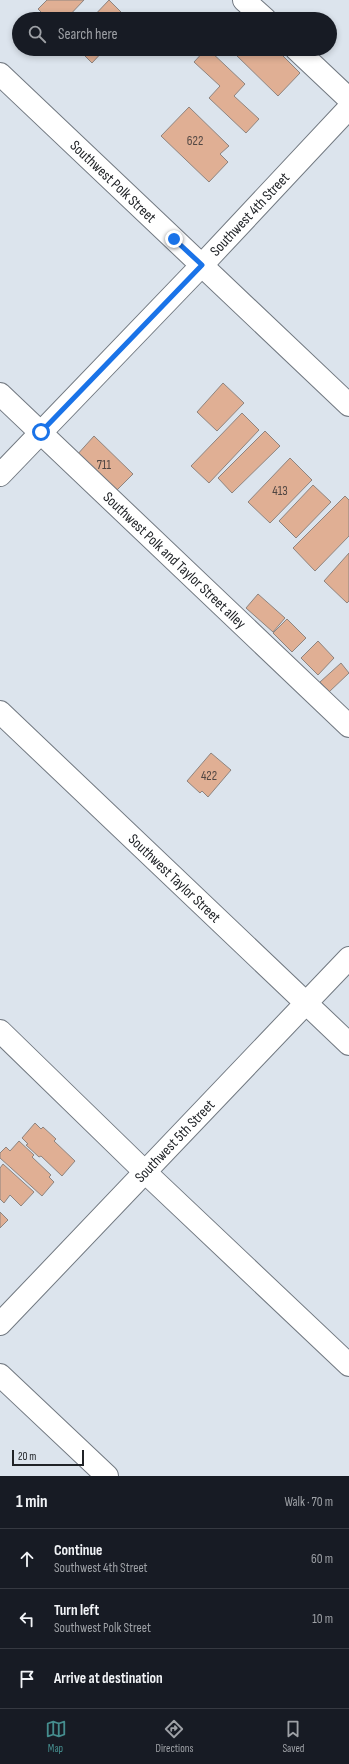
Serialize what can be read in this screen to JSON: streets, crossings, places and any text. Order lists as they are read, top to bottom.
{
  "streets": {
    "street": [
      "Southwest Polk Street",
      "Southwest 4th Street",
      "Southwest Polk and Taylor Street alley",
      "Southwest Taylor Street",
      "Southwest 5th Street"
    ]
  },
  "crossings": [
    ["Southwest Polk Street", "Southwest 4th Street"],
    ["Southwest 4th Street", "Southwest Polk and Taylor Street alley"],
    ["Southwest Taylor Street", "Southwest 5th Street"]
  ],
  "house_numbers": [
    "622",
    "711",
    "413",
    "422"
  ],
  "scale_bar": "20 m",
  "page": {
    "search": "Search here",
    "scale": "20 m",
    "heading": ["1 min", "Walk · 70 m"],
    "list": [
      ["Continue", "Southwest 4th Street", "60 m"],
      ["Turn left", "Southwest Polk Street", "10 m"],
      "Arrive at destination"
    ],
    "nav": ["Map", "Directions", "Saved"]
  }
}
